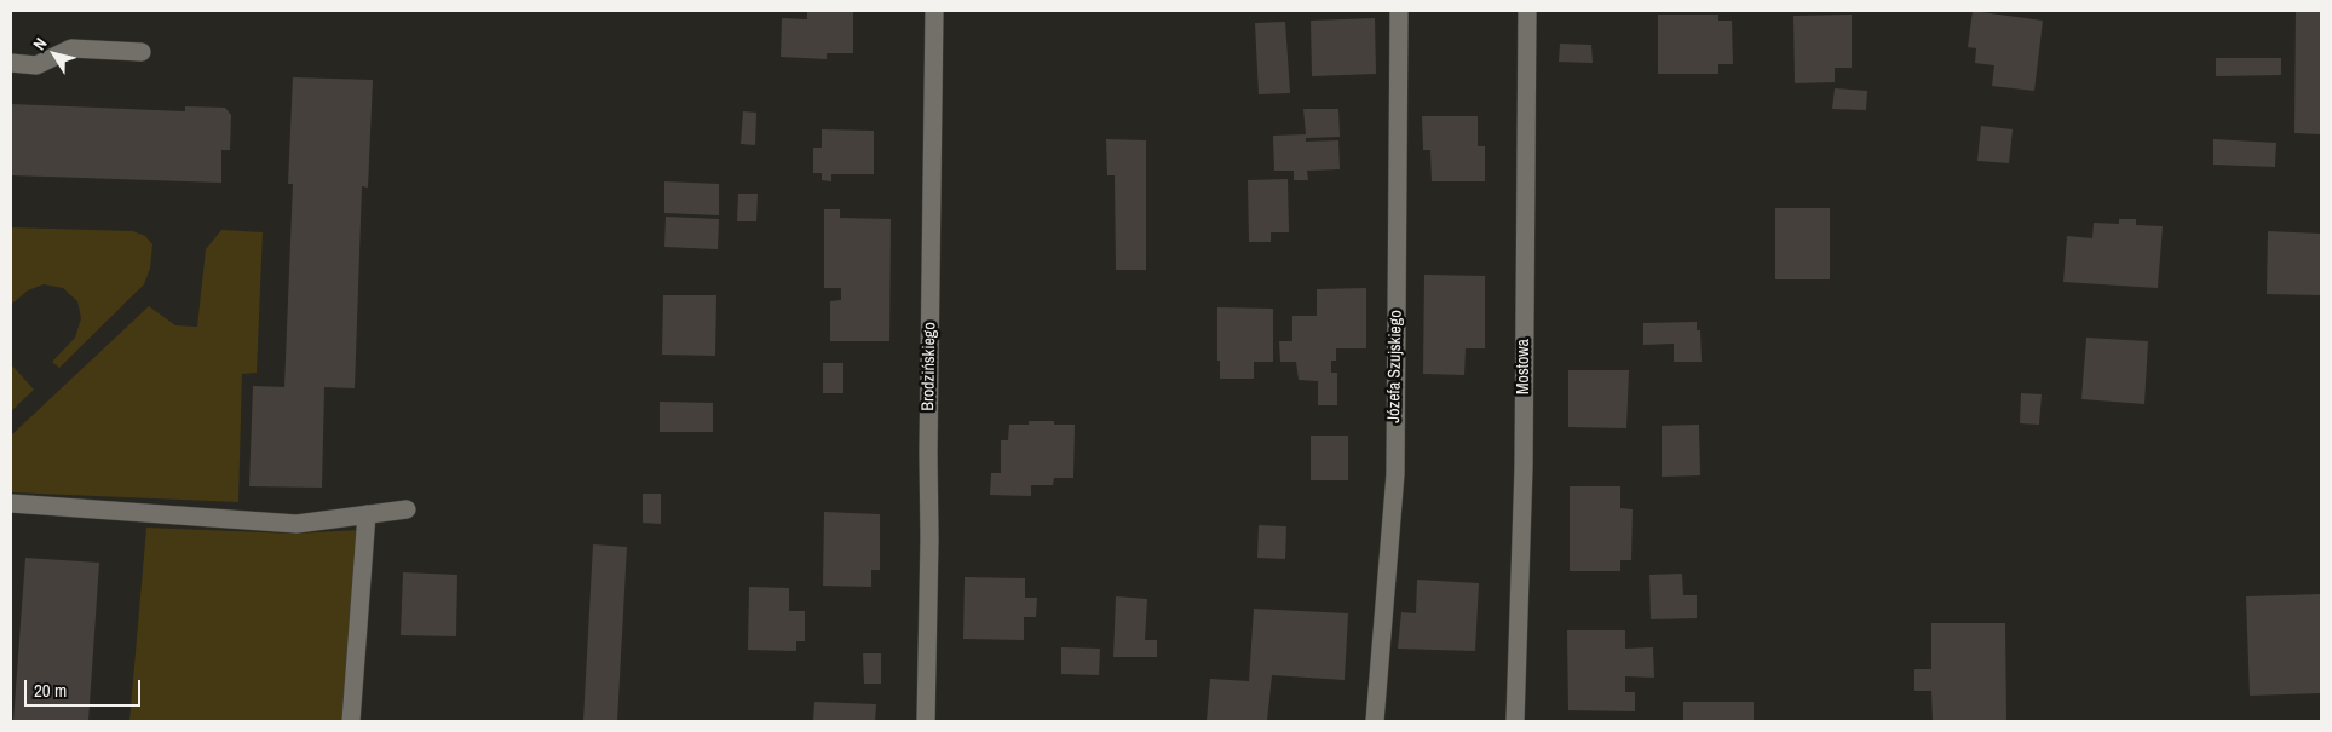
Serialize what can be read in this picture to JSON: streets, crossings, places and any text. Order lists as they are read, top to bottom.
{
  "streets": {
    "street": ["Brodzińskiego", "Józefa Szujskiego", "Mostowa"]
  },
  "scale_bar": "20 m",
  "north": "top left"
}
